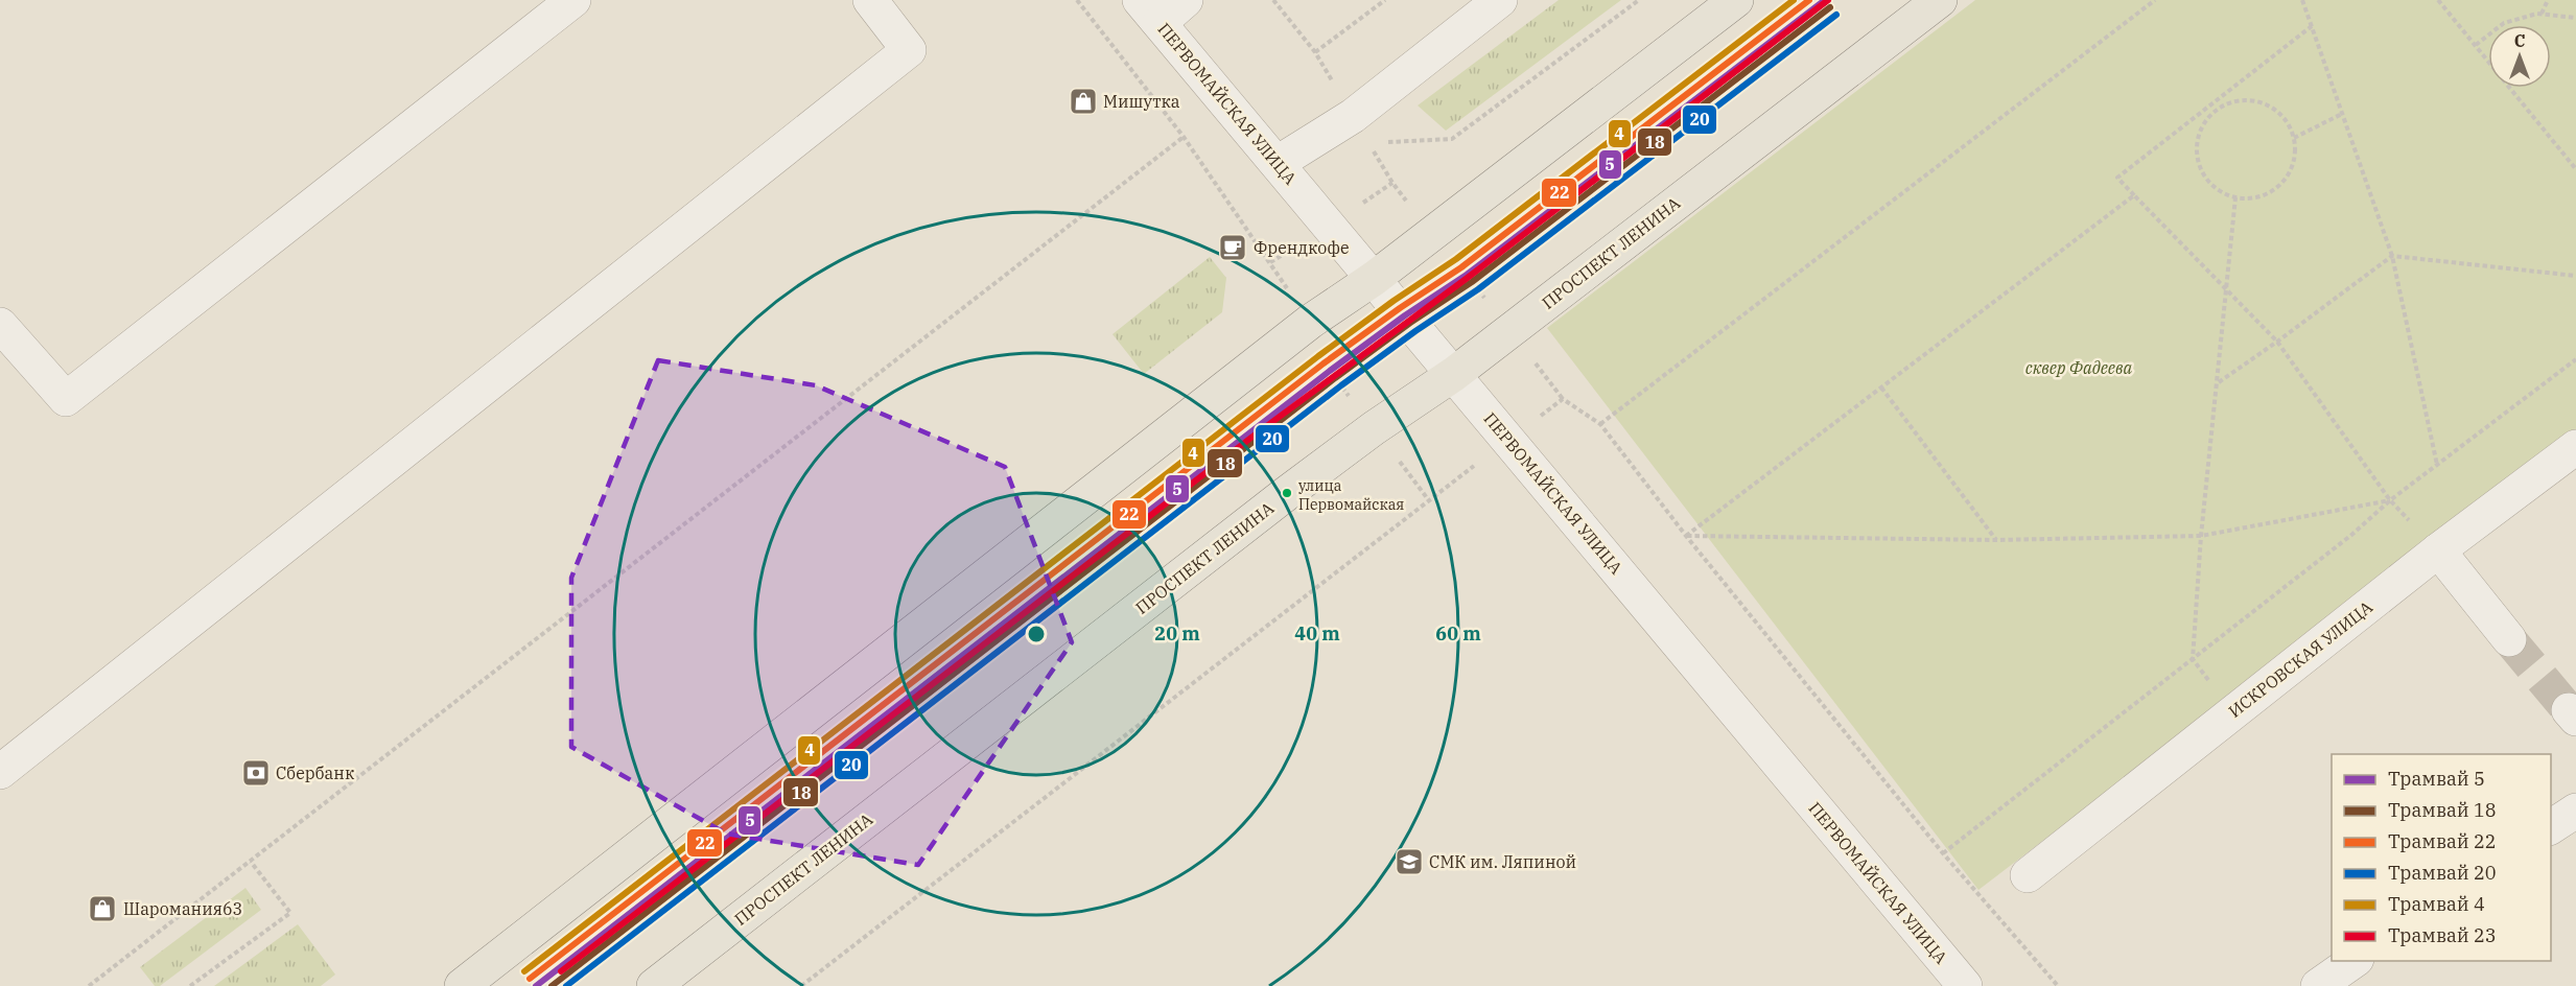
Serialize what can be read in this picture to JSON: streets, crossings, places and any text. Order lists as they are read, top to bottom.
{
  "streets": {
    "main road": ["ПРОСПЕКТ ЛЕНИНА"],
    "street": ["ПЕРВОМАЙСКАЯ УЛИЦА", "ИСКРОВСКАЯ УЛИЦА"]
  },
  "crossings": [
    ["ПЕРВОМАЙСКАЯ УЛИЦА", "ПРОСПЕКТ ЛЕНИНА"]
  ],
  "parks": ["сквер Фадеева"],
  "places": {
    "shop": ["Мишутка", "Шаромания63"],
    "cafe": ["Френдкофе"],
    "other": ["улица Первомайская"],
    "bank": ["Сбербанк"],
    "school or university": ["СМК им. Ляпиной"]
  },
  "lines": [
    "tram line 5",
    "tram line 22",
    "tram line 4",
    "tram line 23",
    "tram line 18",
    "tram line 20"
  ],
  "legend": [
    "Трамвай 5",
    "Трамвай 18",
    "Трамвай 22",
    "Трамвай 20",
    "Трамвай 4",
    "Трамвай 23"
  ],
  "north": "top",
  "rings": ["20 m", "40 m", "60 m"]
}
